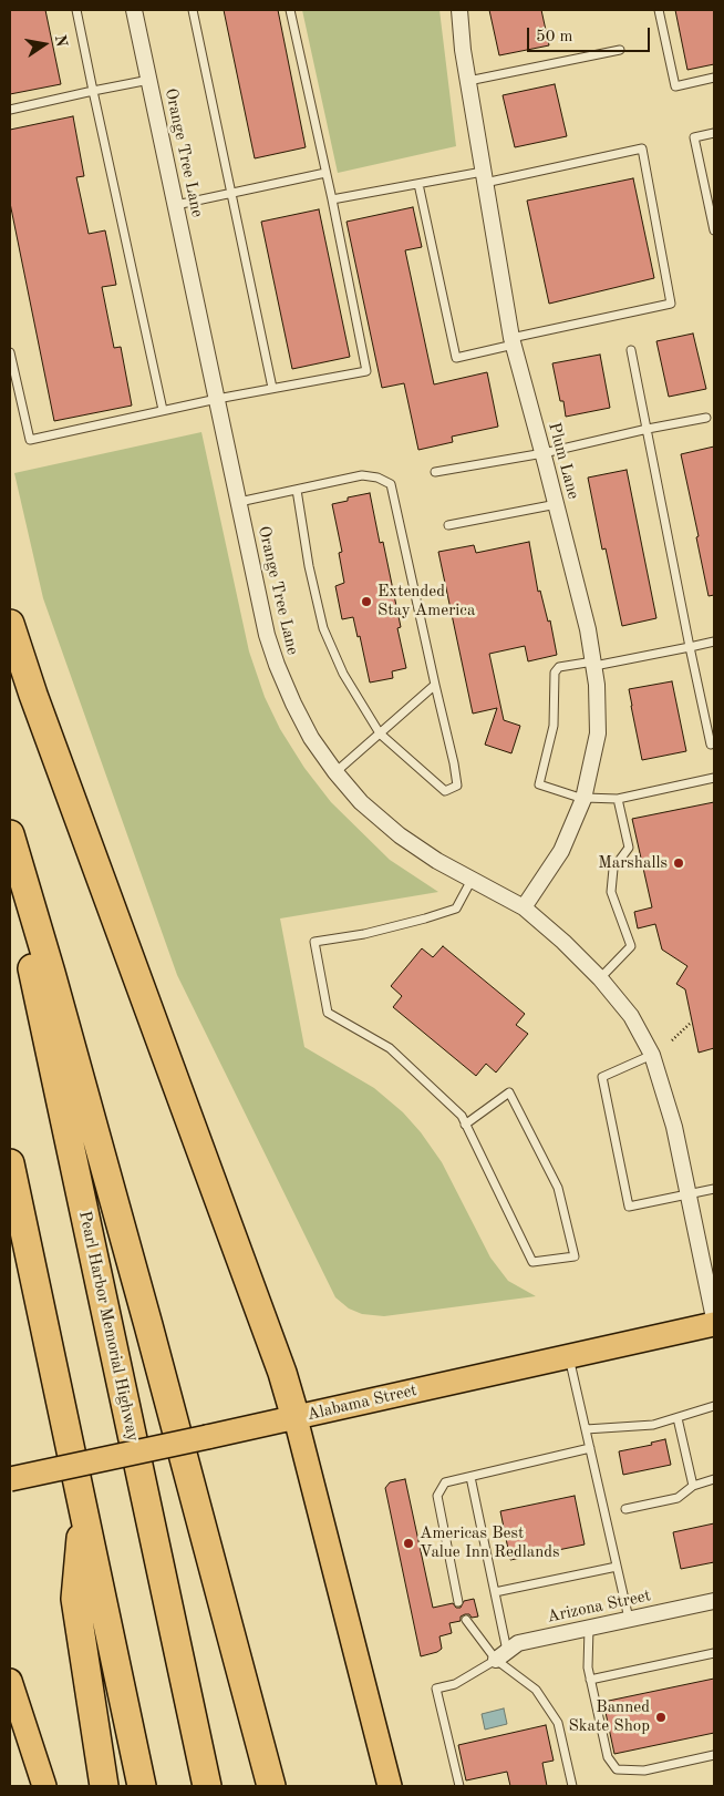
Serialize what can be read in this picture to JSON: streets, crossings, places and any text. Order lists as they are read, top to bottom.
{
  "streets": {
    "highway": ["Pearl Harbor Memorial Highway"],
    "main road": ["Alabama Street"],
    "street": ["Orange Tree Lane", "Plum Lane", "Arizona Street"]
  },
  "crossings": [
    ["Orange Tree Lane", "Plum Lane"]
  ],
  "places": [
    "Extended Stay America",
    "Marshalls",
    "Americas Best Value Inn Redlands",
    "Banned Skate Shop"
  ],
  "scale_bar": "50 m",
  "north": "right"
}
